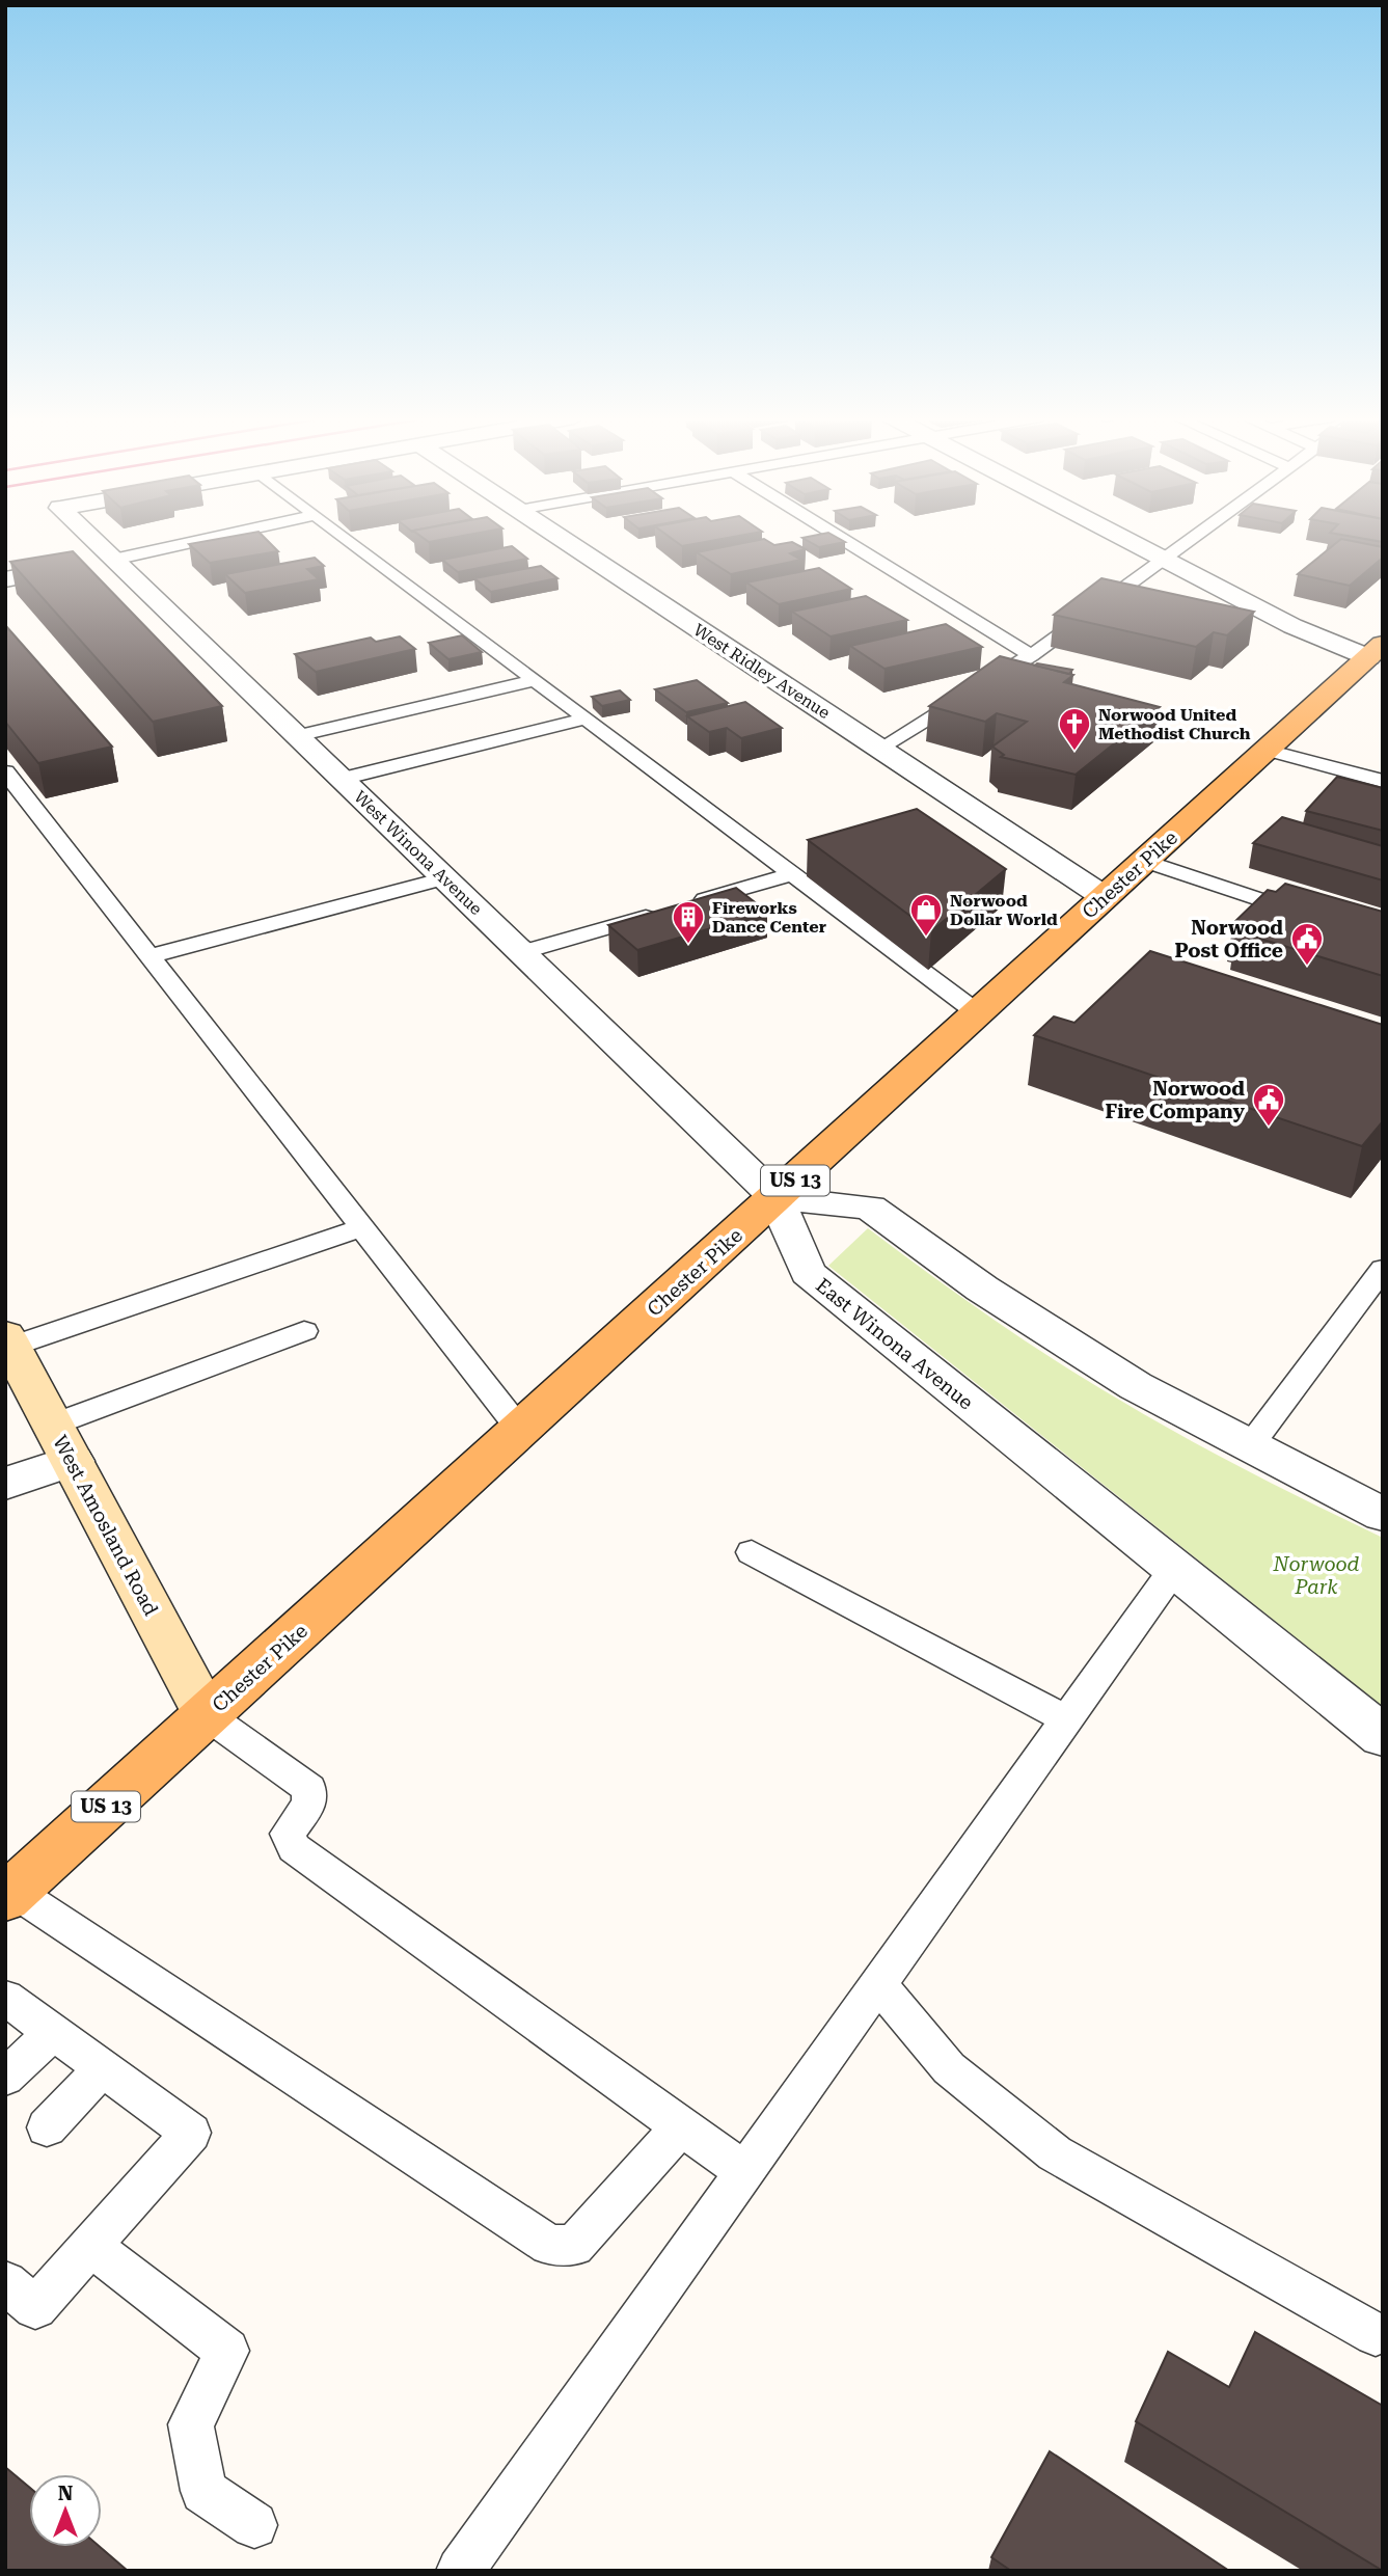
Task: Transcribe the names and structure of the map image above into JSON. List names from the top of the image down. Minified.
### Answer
{"streets":{"main road":["Chester Pike","US 13"],"street":["West Ridley Avenue","West Winona Avenue","East Winona Avenue","West Amosland Road"]},"crossings":[["West Ridley Avenue","Chester Pike"],["West Winona Avenue","Chester Pike"],["West Winona Avenue","East Winona Avenue"],["Chester Pike","East Winona Avenue"],["Chester Pike","West Amosland Road"]],"parks":["Norwood Park"],"places":{"church":["Norwood United Methodist Church"],"shop":["Norwood Dollar World"],"building":["Fireworks Dance Center"],"public building":["Norwood Post Office","Norwood Fire Company"]},"north":"top"}
